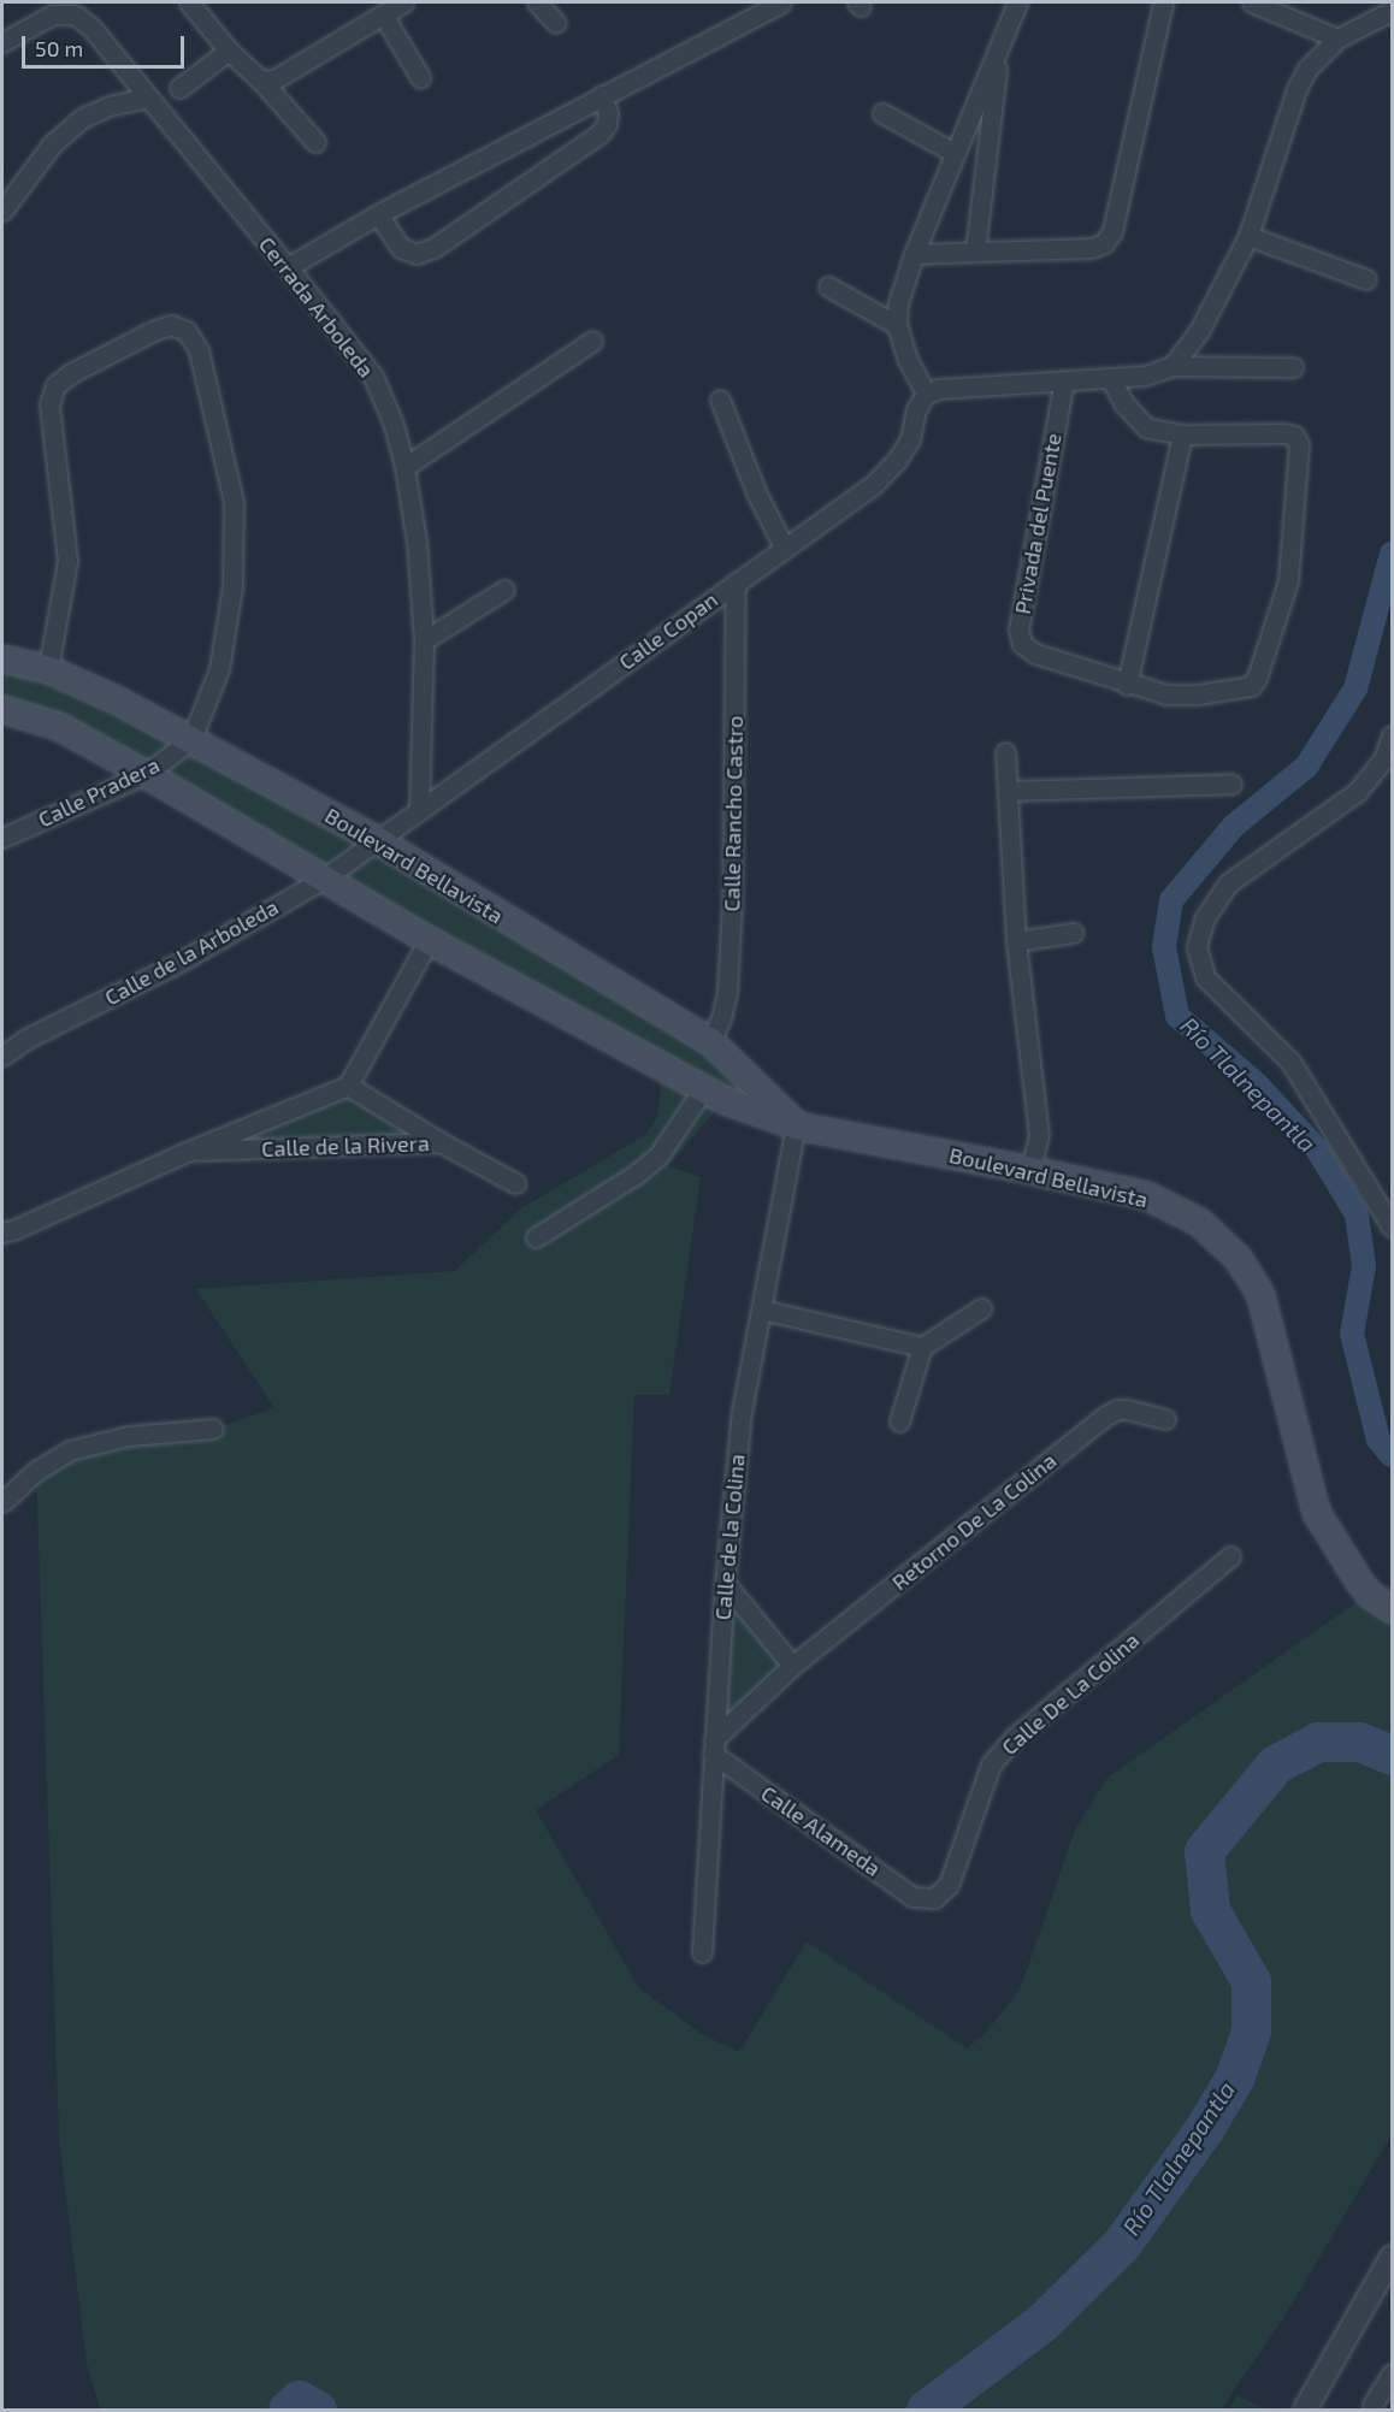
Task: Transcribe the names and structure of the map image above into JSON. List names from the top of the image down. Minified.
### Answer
{"streets":{"main road":["Boulevard Bellavista"],"street":["Cerrada Arboleda","Privada del Puente","Calle Copan","Calle Pradera","Calle Rancho Castro","Calle de la Arboleda","Calle de la Rivera","Retorno De La Colina","Calle de la Colina","Calle De La Colina","Calle Alameda"]},"crossings":[["Cerrada Arboleda","Calle Copan"],["Calle Copan","Calle Rancho Castro"],["Calle Copan","Boulevard Bellavista"],["Calle Copan","Calle de la Arboleda"],["Calle Pradera","Boulevard Bellavista"],["Calle Rancho Castro","Boulevard Bellavista"],["Boulevard Bellavista","Calle de la Arboleda"],["Boulevard Bellavista","Calle de la Colina"],["Retorno De La Colina","Calle de la Colina"],["Retorno De La Colina","Calle Alameda"],["Calle de la Colina","Calle Alameda"],["Calle De La Colina","Calle Alameda"]],"water":["Río Tlalnepantla"],"scale_bar":"50 m"}
